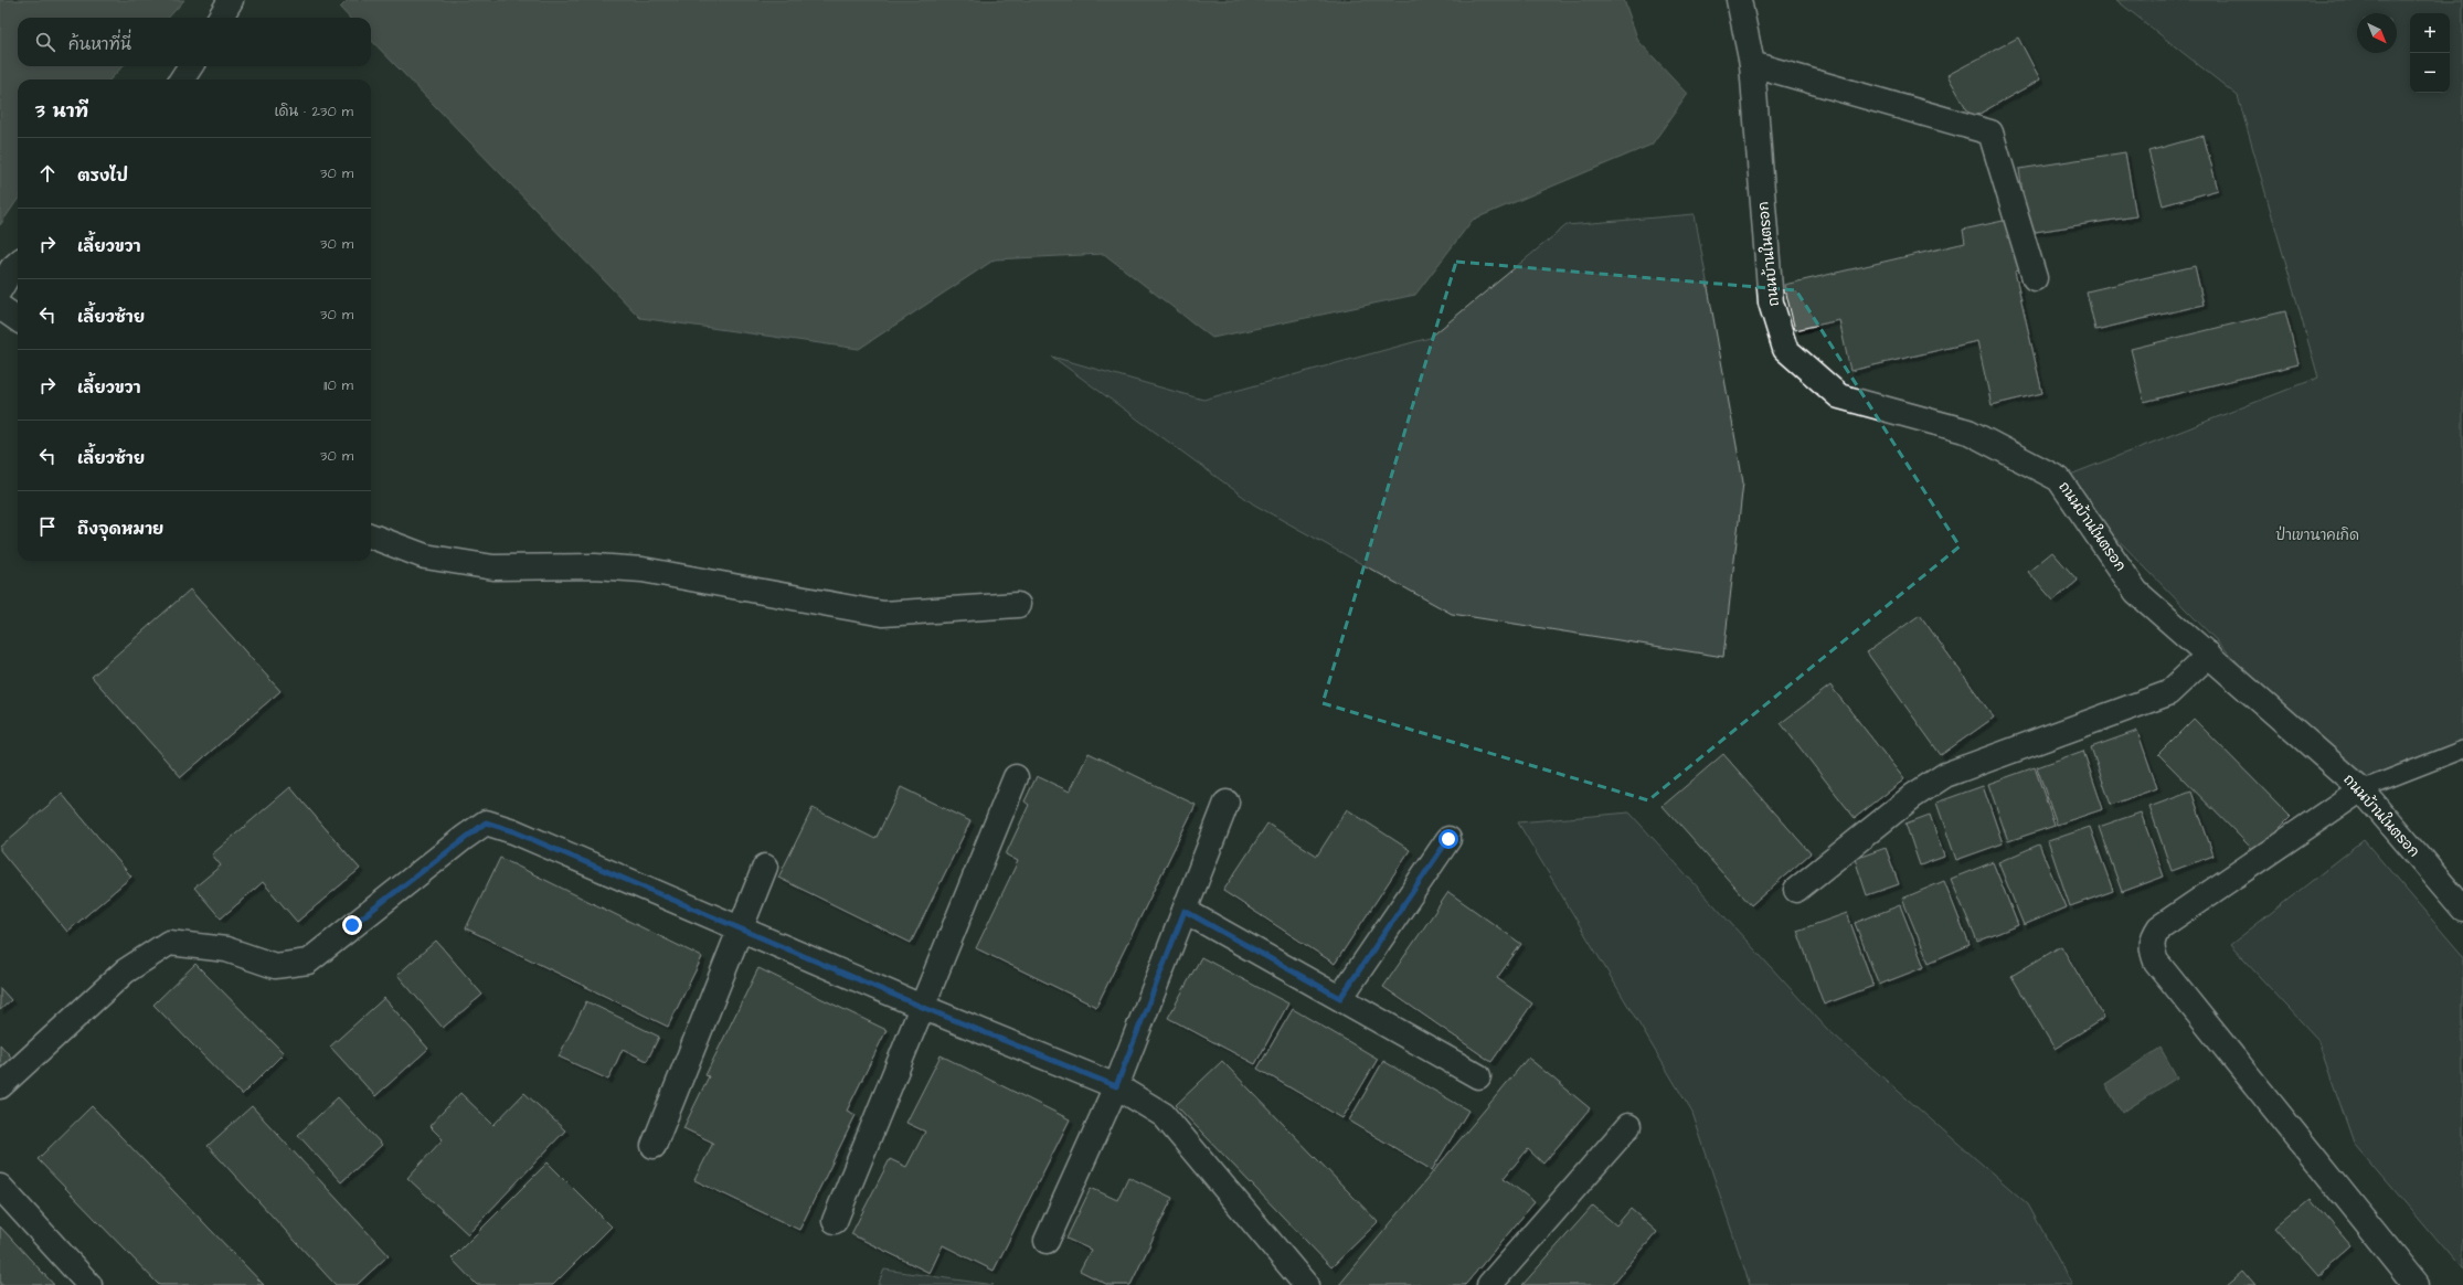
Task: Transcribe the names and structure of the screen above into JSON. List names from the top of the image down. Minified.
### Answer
{"streets":{"street":["ถนนบ้านในตรอก"]},"parks":["ป่าเขานาคเกิด"],"north":"bottom right","page":{"map_buttons":["+","−"],"search":"ค้นหาที่นี่","heading":["3 นาที","เดิน · 230 m"],"list":[["ตรงไป","30 m"],["เลี้ยวขวา","30 m"],["เลี้ยวซ้าย","30 m"],["เลี้ยวขวา","110 m"],["เลี้ยวซ้าย","30 m"],"ถึงจุดหมาย"]}}
